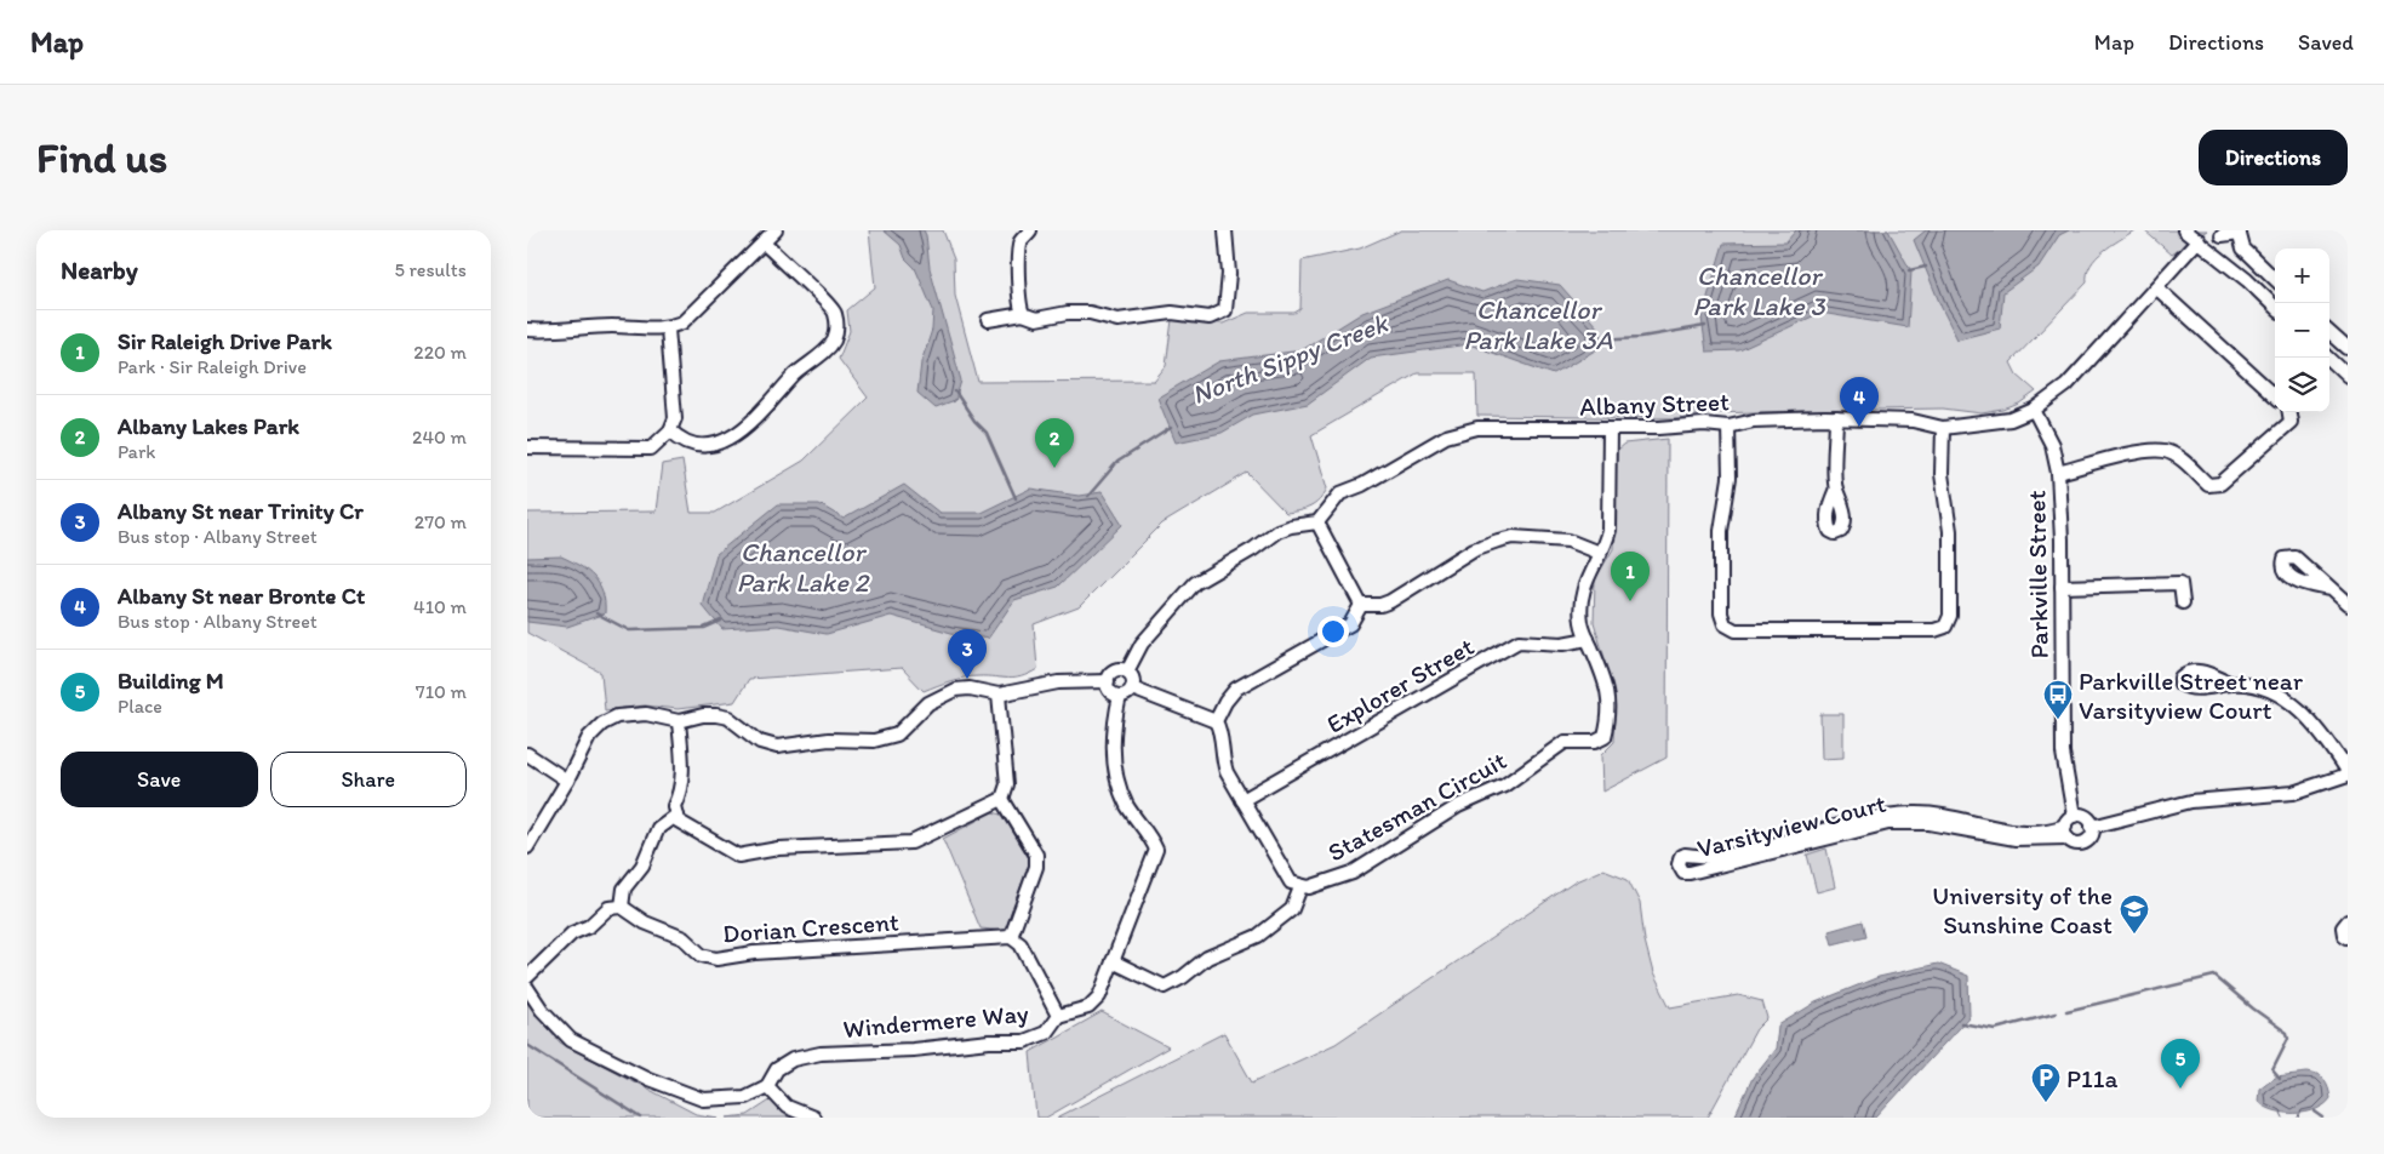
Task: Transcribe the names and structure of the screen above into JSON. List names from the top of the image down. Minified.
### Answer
{"streets":{"street":["Albany Street","Parkville Street","Explorer Street","Statesman Circuit","Varsityview Court","Dorian Crescent","Windermere Way"]},"crossings":[["Albany Street","Parkville Street"],["Parkville Street","Varsityview Court"],["Explorer Street","Statesman Circuit"]],"water":["Chancellor Park Lake 3","Chancellor Park Lake 3A","North Sippy Creek","Chancellor Park Lake 2"],"places":{"bus stop":["Parkville Street near Varsityview Court"],"school or university":["University of the Sunshine Coast"],"parking":["P11a"]},"page":{"header":"Map","nav":["Map","Directions","Saved"],"buttons":["Directions",["Save","Share"]],"title":"Find us","heading":["Nearby","5 results"],"map_buttons":["+","−"],"list":[{"mark":"1","name":"Sir Raleigh Drive Park","note":"Park · Sir Raleigh Drive","value":"220 m"},{"mark":"2","name":"Albany Lakes Park","note":"Park","value":"240 m"},{"mark":"3","name":"Albany St near Trinity Cr","note":"Bus stop · Albany Street","value":"270 m"},{"mark":"4","name":"Albany St near Bronte Ct","note":"Bus stop · Albany Street","value":"410 m"},{"mark":"5","name":"Building M","note":"Place","value":"710 m"}],"pins":["4","2","1","3","5"]}}
